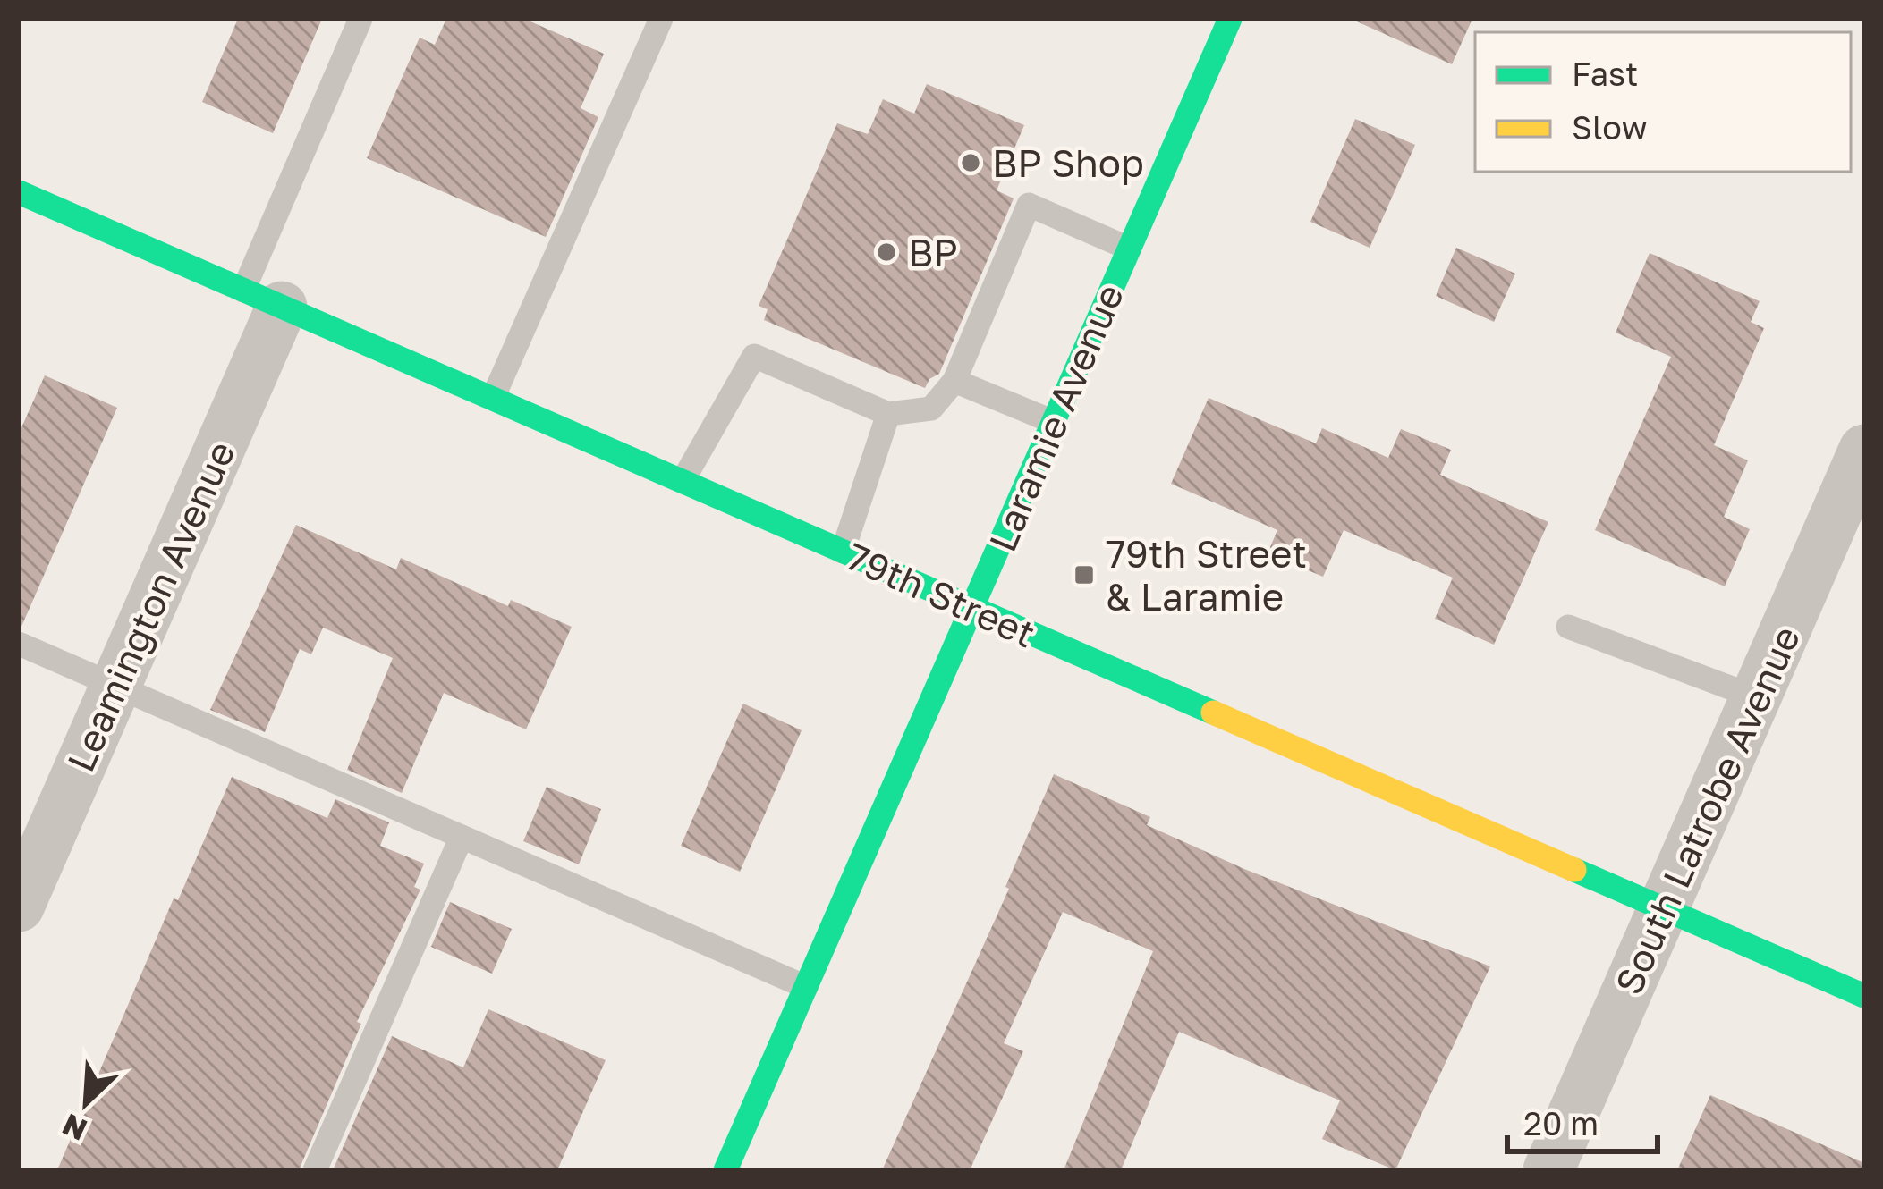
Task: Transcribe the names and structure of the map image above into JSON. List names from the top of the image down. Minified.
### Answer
{"streets":{"main road":["Laramie Avenue","79th Street"],"street":["Leamington Avenue","South Latrobe Avenue"]},"crossings":[["Laramie Avenue","79th Street"],["79th Street","Leamington Avenue"],["79th Street","South Latrobe Avenue"]],"places":{"other":["BP Shop","BP"],"transit":["79th Street & Laramie"]},"legend":["Fast","Slow"],"scale_bar":"20 m","north":"bottom left"}
